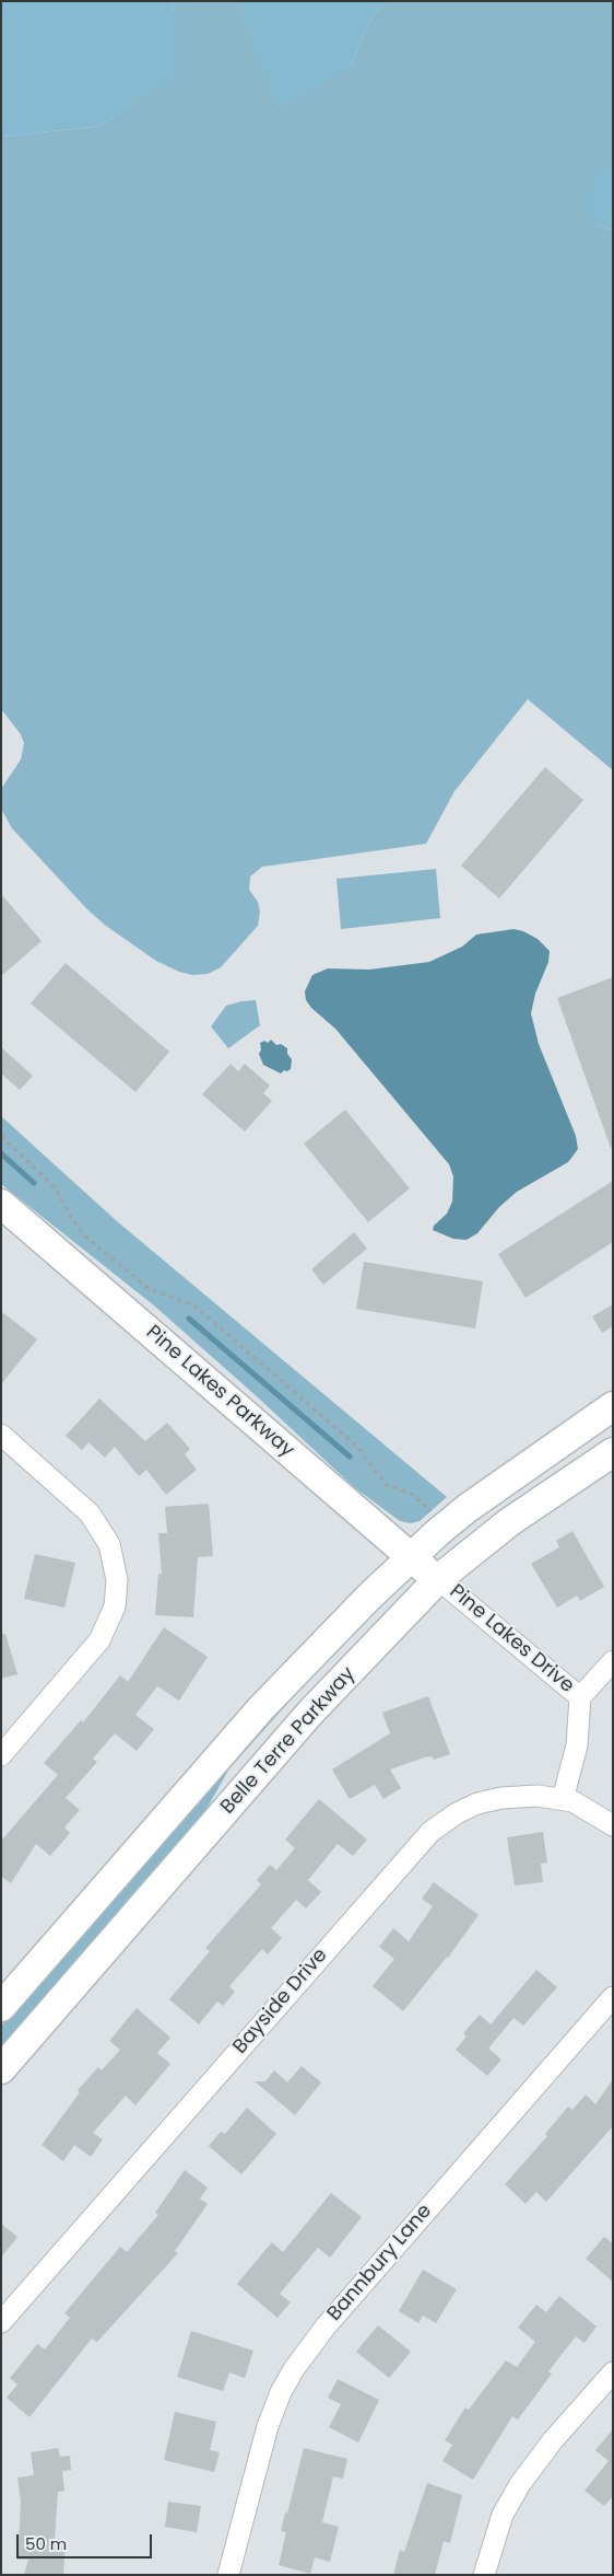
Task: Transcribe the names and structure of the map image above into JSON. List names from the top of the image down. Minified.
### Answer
{"streets":{"main road":["Pine Lakes Parkway","Belle Terre Parkway"],"street":["Pine Lakes Drive","Bayside Drive","Bannbury Lane"]},"crossings":[["Pine Lakes Parkway","Pine Lakes Drive"],["Pine Lakes Parkway","Belle Terre Parkway"],["Pine Lakes Drive","Belle Terre Parkway"],["Pine Lakes Drive","Bayside Drive"]],"scale_bar":"50 m"}
